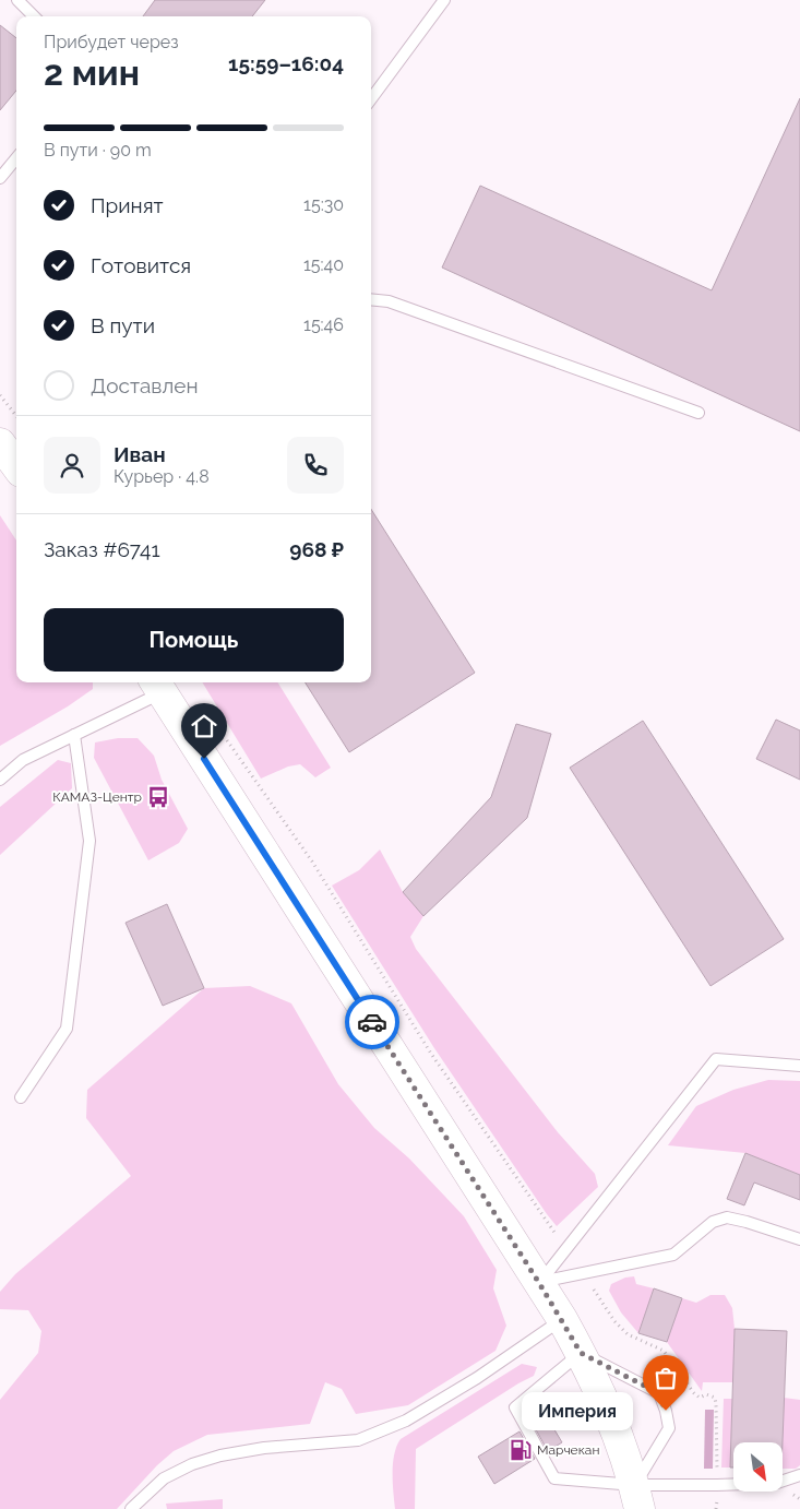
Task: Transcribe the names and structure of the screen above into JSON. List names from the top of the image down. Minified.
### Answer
{"places":{"bus stop":["КАМАЗ-Центр"],"other":["Империя"],"fuel station":["Марчекан"]},"north":"bottom right","page":{"heading":["2 мин","Прибудет через","15:59–16:04"],"panel":["Иван","Курьер · 4.8","Заказ #6741","968 ₽"],"bar":"В пути · 90 m","list":[["Принят","15:30"],["Готовится","15:40"],["В пути","15:46"],"Доставлен"],"buttons":"Помощь","bubble":"Империя"}}
